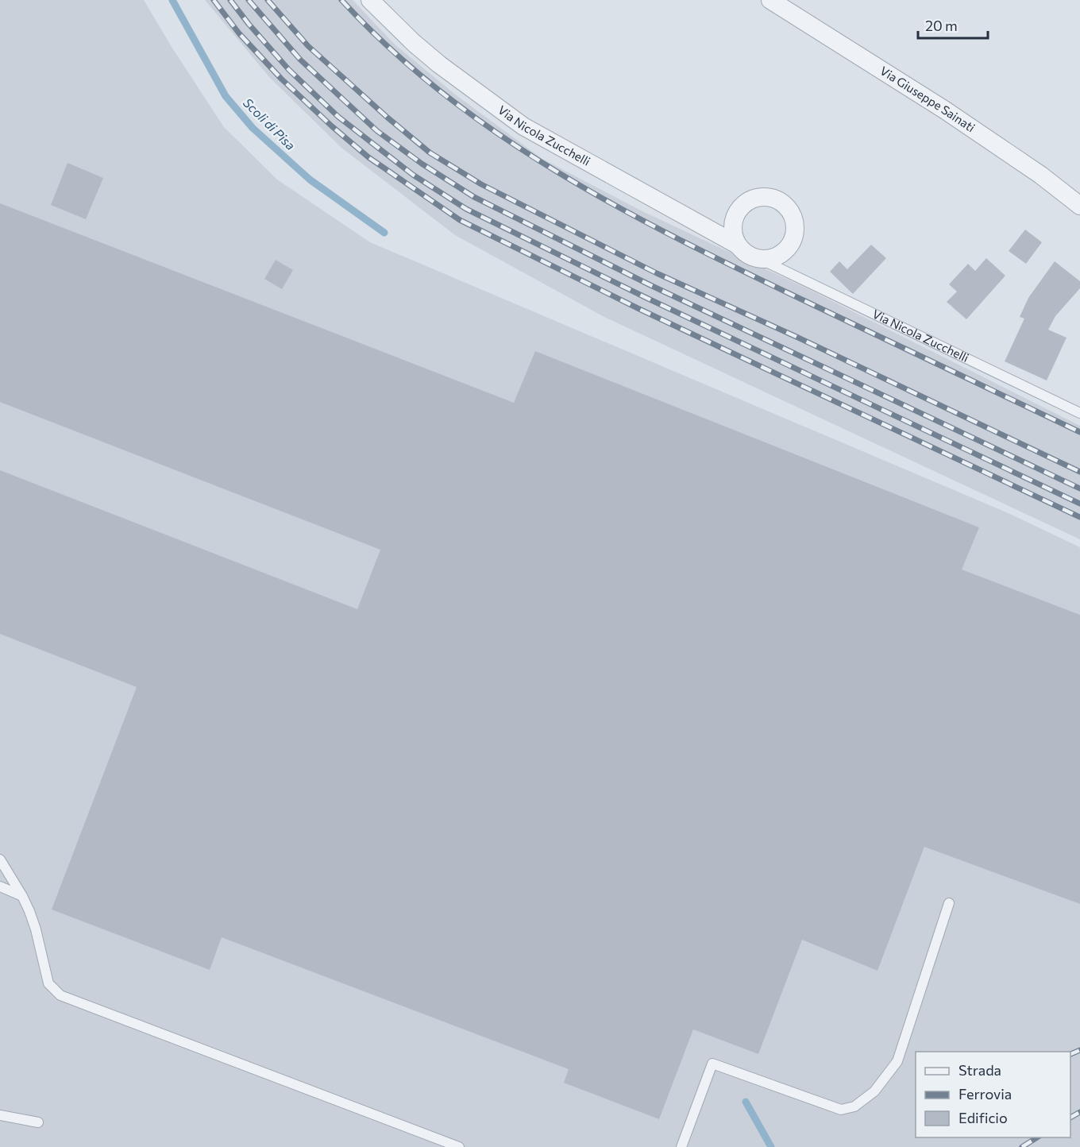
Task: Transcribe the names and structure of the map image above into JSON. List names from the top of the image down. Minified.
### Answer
{"streets":{"street":["Via Giuseppe Sainati","Via Nicola Zucchelli"]},"water":["Scoli di Pisa"],"legend":["Strada","Ferrovia","Edificio"],"scale_bar":"20 m"}
